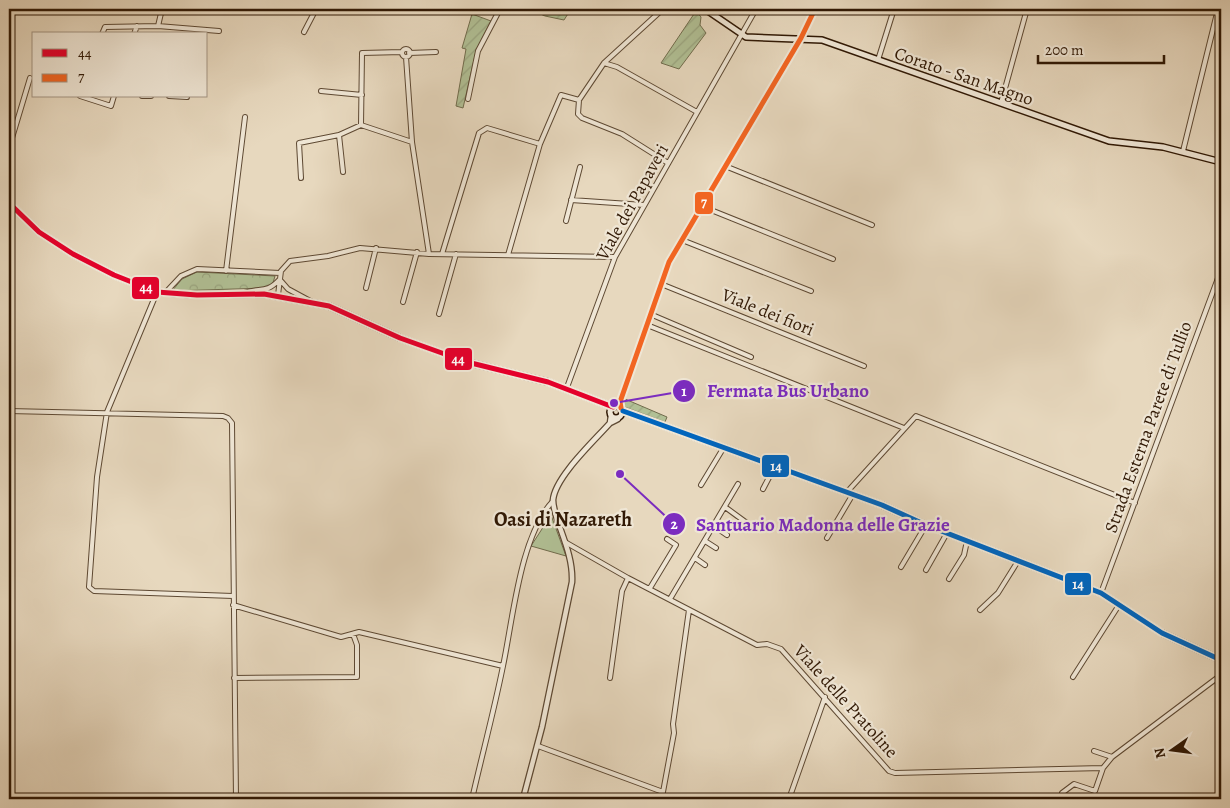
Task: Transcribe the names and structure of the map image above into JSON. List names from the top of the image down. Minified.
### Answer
{"streets":{"main road":["Corato - San Magno"],"street":["Viale dei Papaveri","Viale dei fiori","Strada Esterna Parete di Tullio","Viale delle Pratoline"]},"crossings":[["Corato - San Magno","Viale dei Papaveri"]],"districts":["Oasi di Nazareth"],"places":["Fermata Bus Urbano","Santuario Madonna delle Grazie"],"lines":["transit line 7","transit line 44","transit line 14"],"legend":["44","7"],"scale_bar":"200 m","north":"left"}
